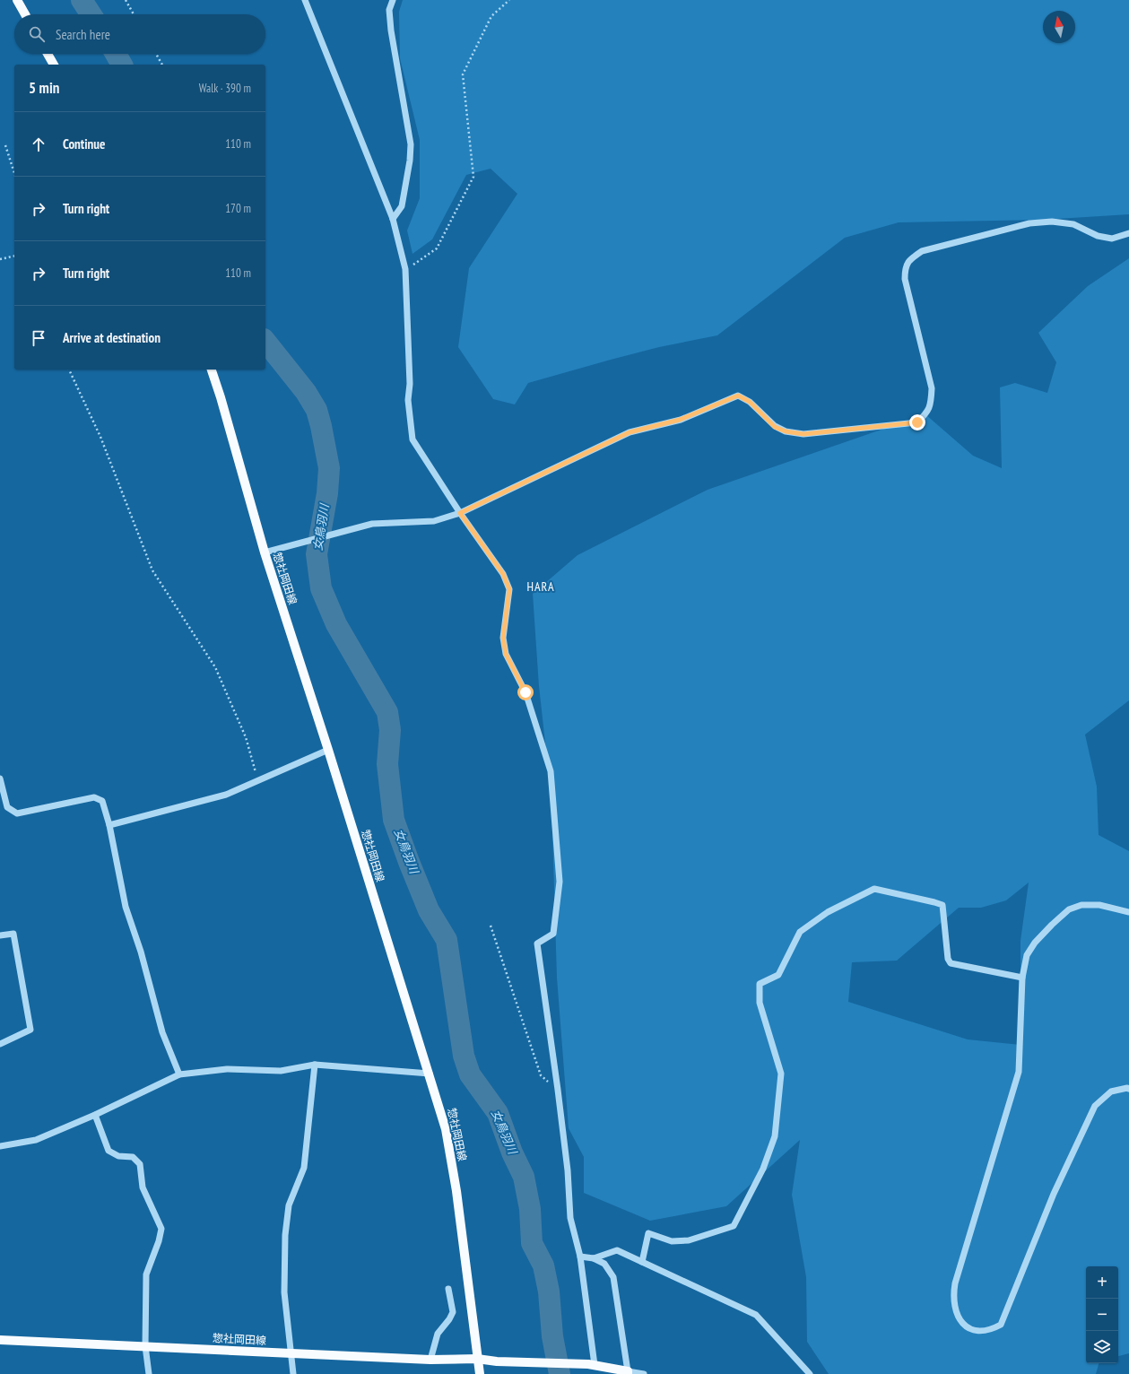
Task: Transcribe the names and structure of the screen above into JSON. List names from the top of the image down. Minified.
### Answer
{"streets":{"main road":["惣社岡田線"]},"districts":["HARA"],"water":["女鳥羽川"],"north":"top","page":{"search":"Search here","heading":["5 min","Walk · 390 m"],"list":[["Continue","110 m"],["Turn right","170 m"],["Turn right","110 m"],"Arrive at destination"],"map_buttons":["+","−"]}}
